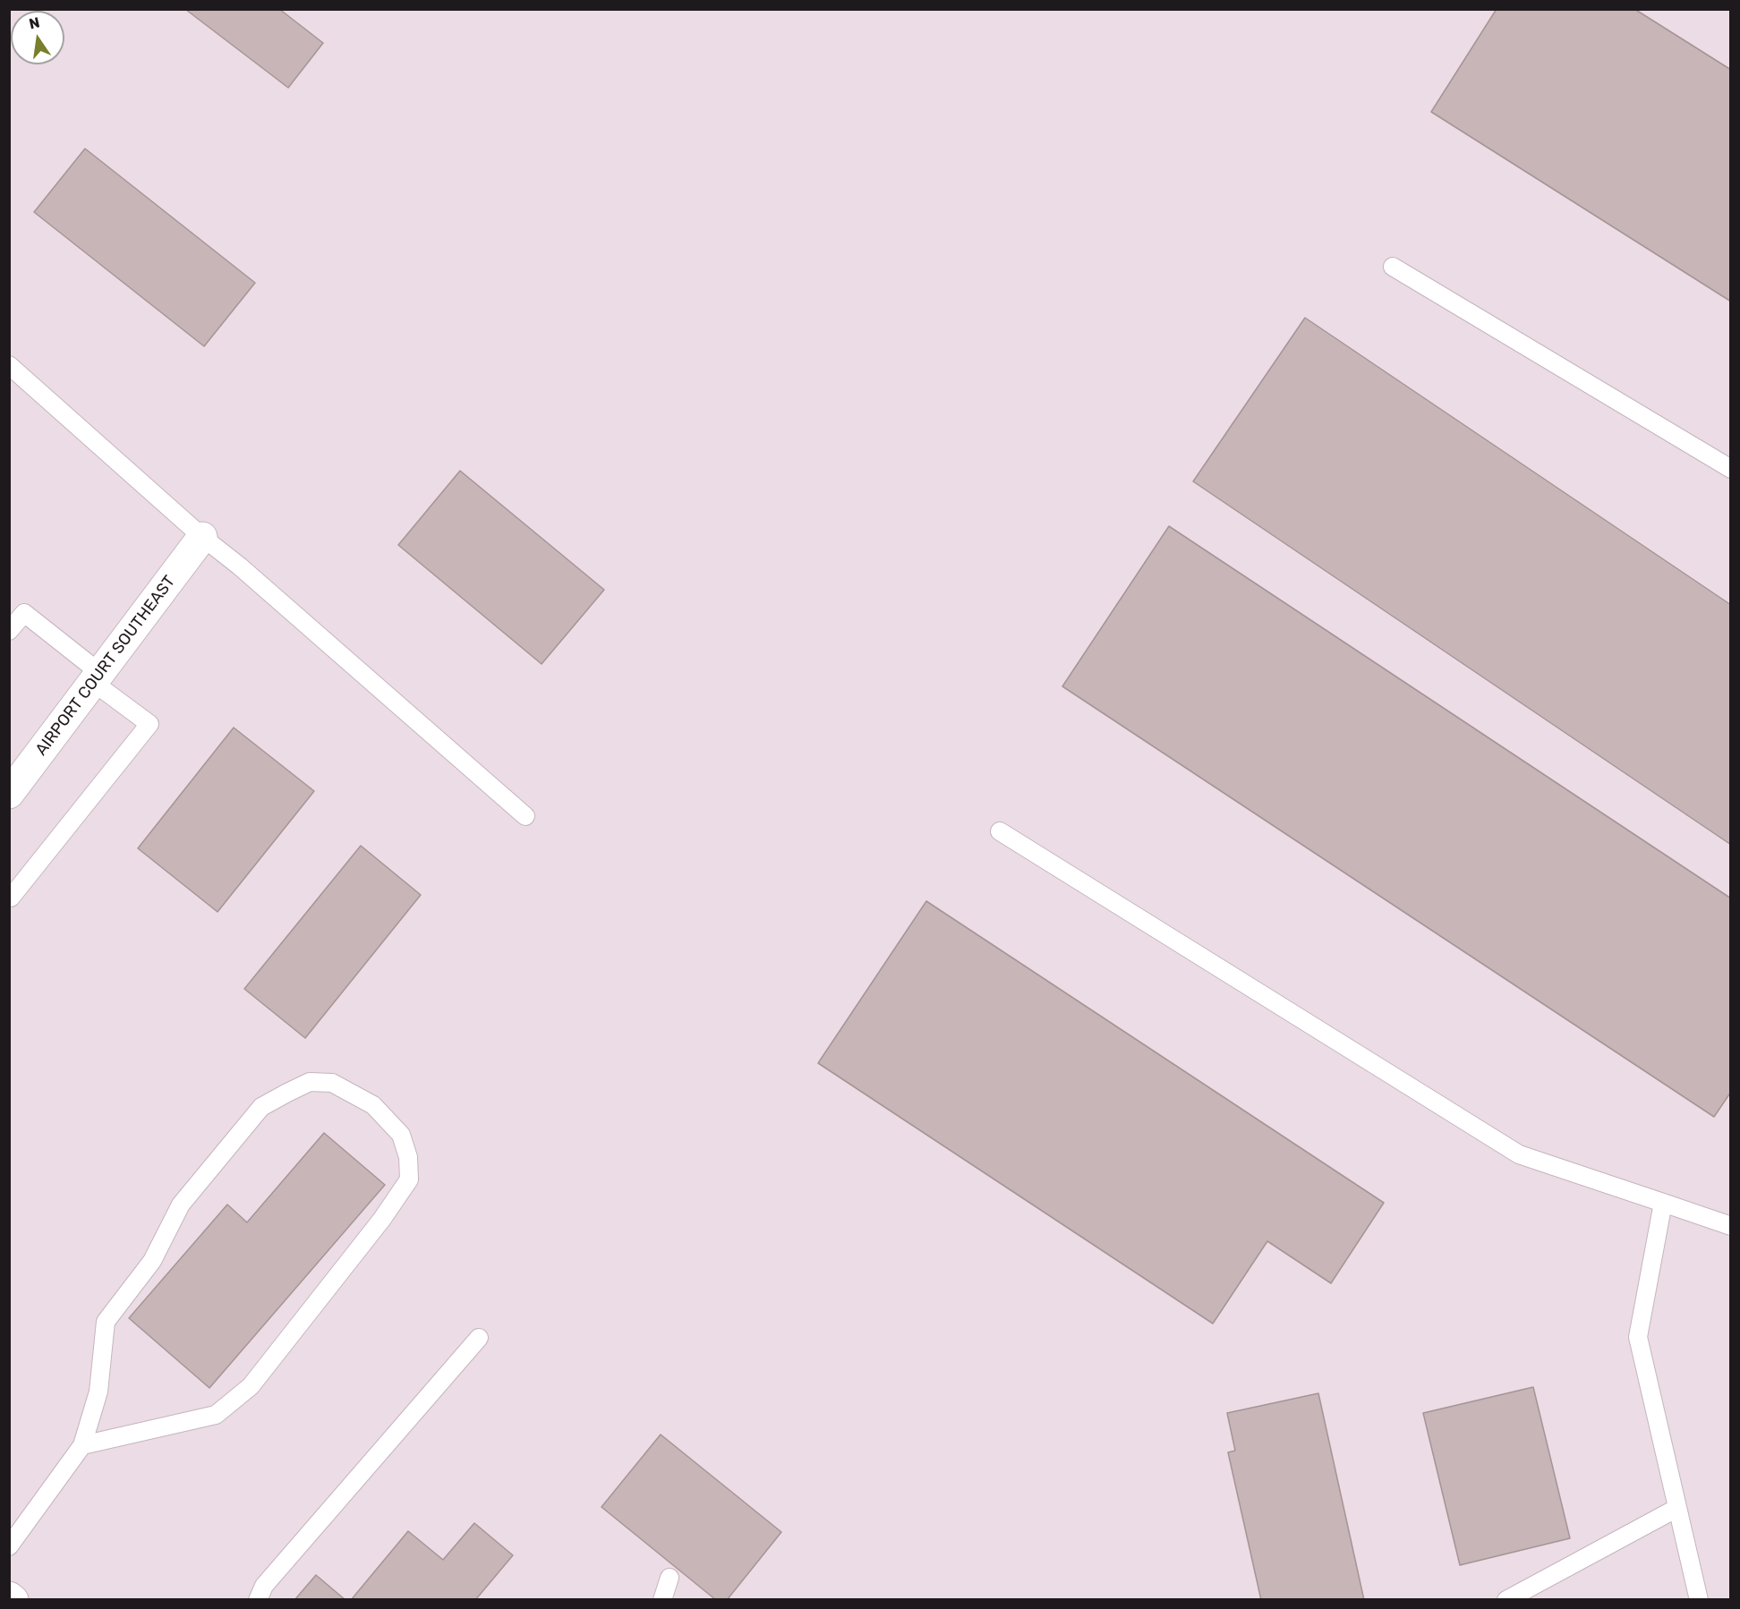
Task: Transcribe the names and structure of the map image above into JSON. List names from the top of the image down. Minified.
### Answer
{"streets":{"street":["AIRPORT COURT SOUTHEAST"]},"north":"top"}
